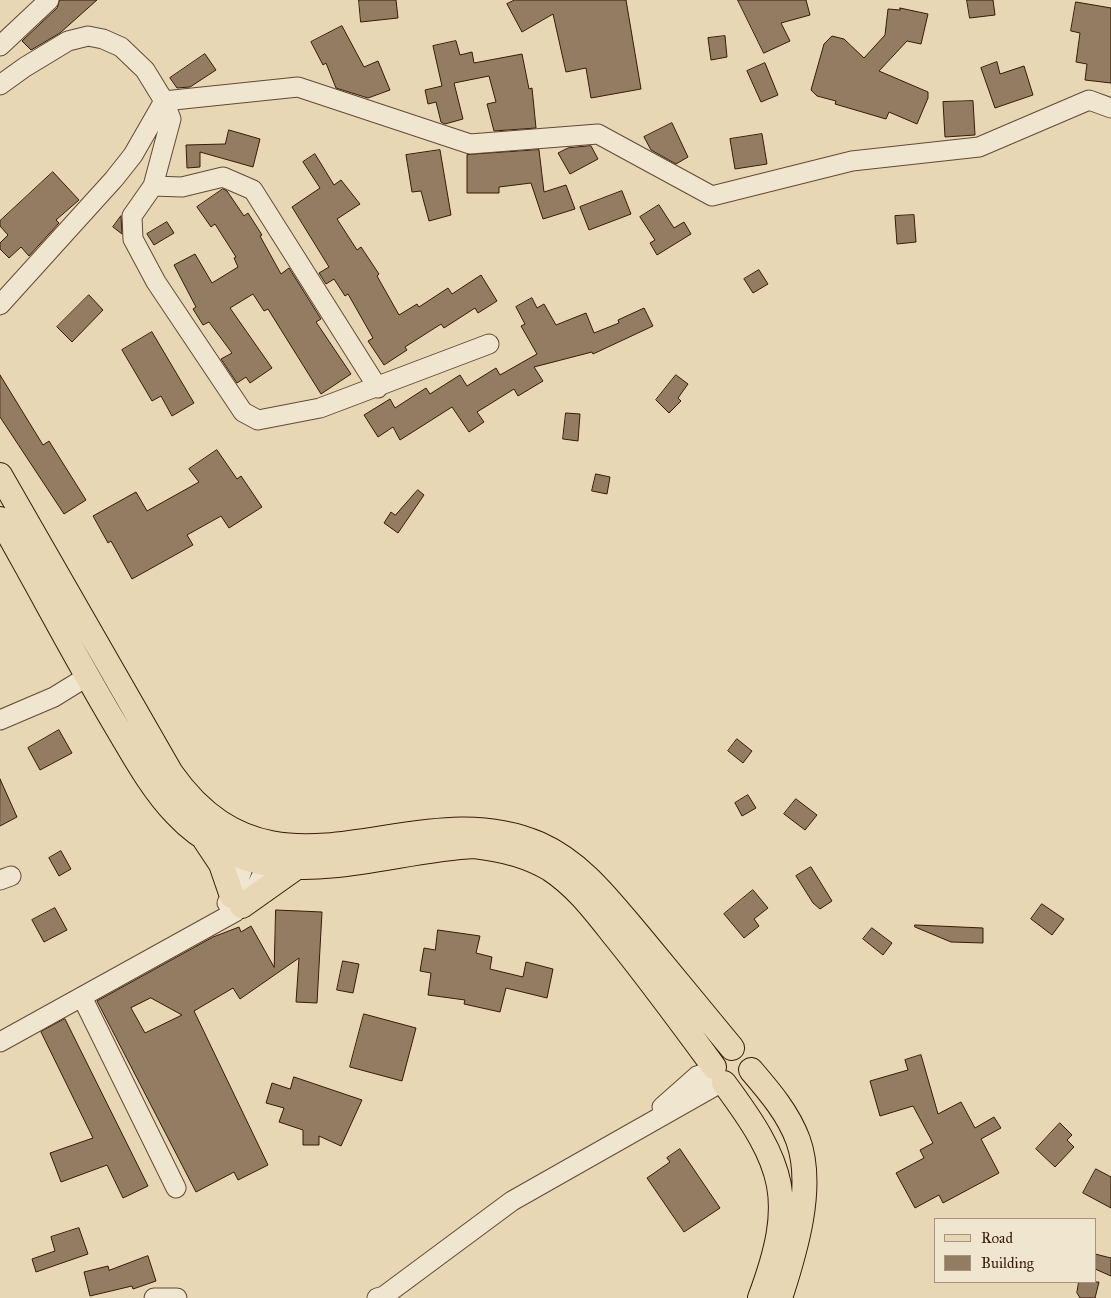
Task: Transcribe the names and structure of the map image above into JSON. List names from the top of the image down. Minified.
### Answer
{"legend":["Road","Building"]}
